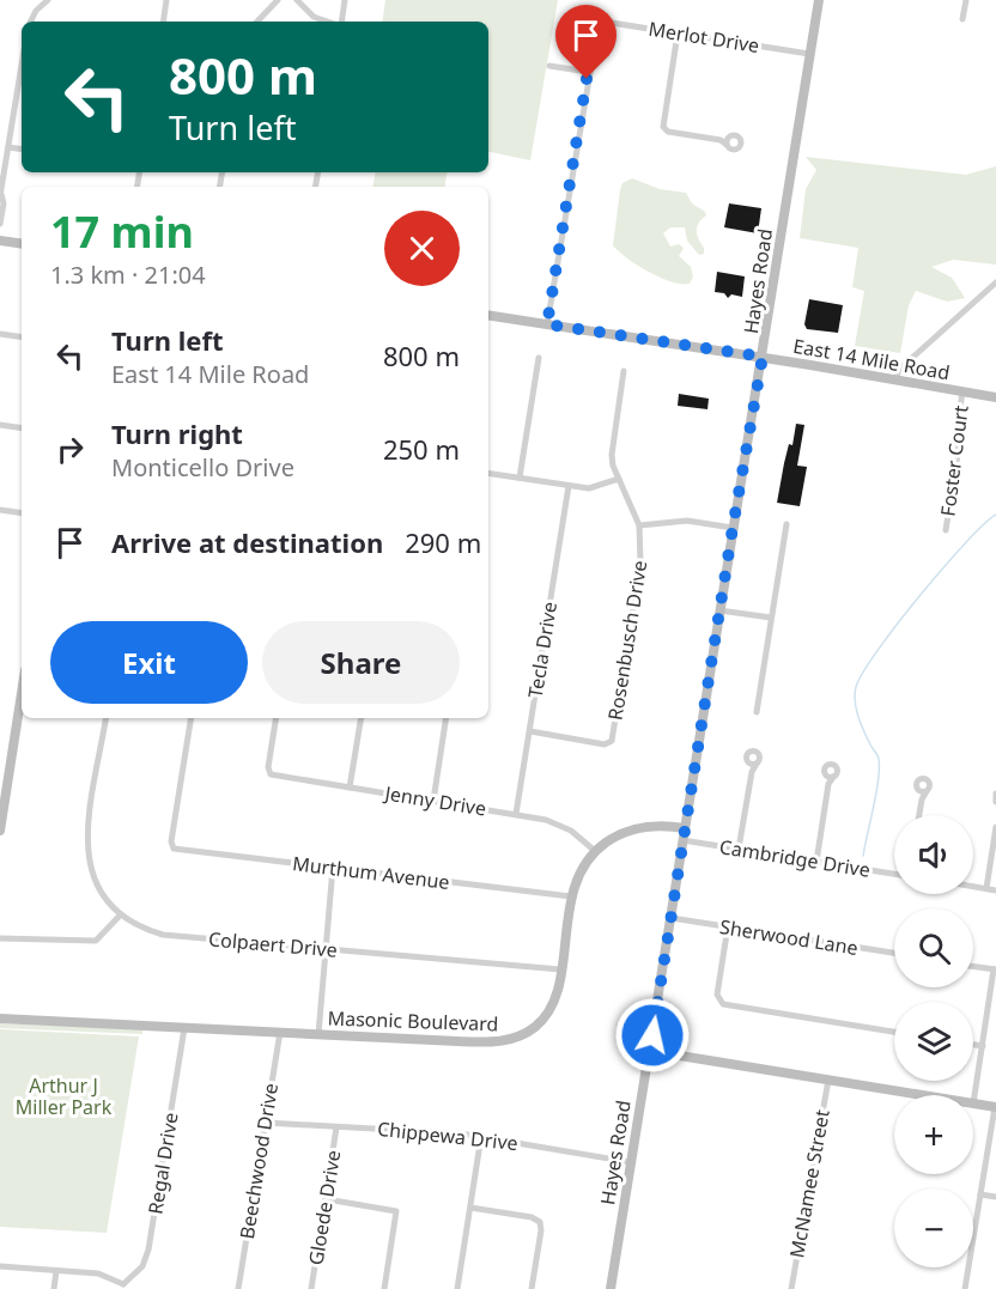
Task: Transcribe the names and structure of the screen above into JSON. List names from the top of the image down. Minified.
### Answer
{"streets":{"street":["Merlot Drive","Hayes Road","East 14 Mile Road","Foster Court","Rosenbusch Drive","Tecla Drive","Jenny Drive","Cambridge Drive","Murthum Avenue","Sherwood Lane","Colpaert Drive","Masonic Boulevard","Chippewa Drive","Beechwood Drive","Regal Drive","McNamee Street","Gloede Drive"]},"crossings":[["Merlot Drive","Hayes Road"],["Hayes Road","East 14 Mile Road"],["Hayes Road","Cambridge Drive"],["Hayes Road","Sherwood Lane"],["Hayes Road","Masonic Boulevard"],["Hayes Road","Chippewa Drive"],["East 14 Mile Road","Foster Court"],["Rosenbusch Drive","Tecla Drive"],["Tecla Drive","Jenny Drive"],["Jenny Drive","Masonic Boulevard"],["Murthum Avenue","Masonic Boulevard"],["Colpaert Drive","Masonic Boulevard"],["Masonic Boulevard","Beechwood Drive"],["Masonic Boulevard","Regal Drive"],["Chippewa Drive","Beechwood Drive"],["Chippewa Drive","Gloede Drive"]],"parks":["Arthur J Miller Park"],"page":{"turn":["800 m","Turn left"],"heading":["17 min","1.3 km · 21:04"],"list":[{"name":"Turn left","note":"East 14 Mile Road","value":"800 m"},{"name":"Turn right","note":"Monticello Drive","value":"250 m"},{"name":"Arrive at destination","value":"290 m"}],"buttons":["Exit","Share"],"map_buttons":["+","−"]}}
